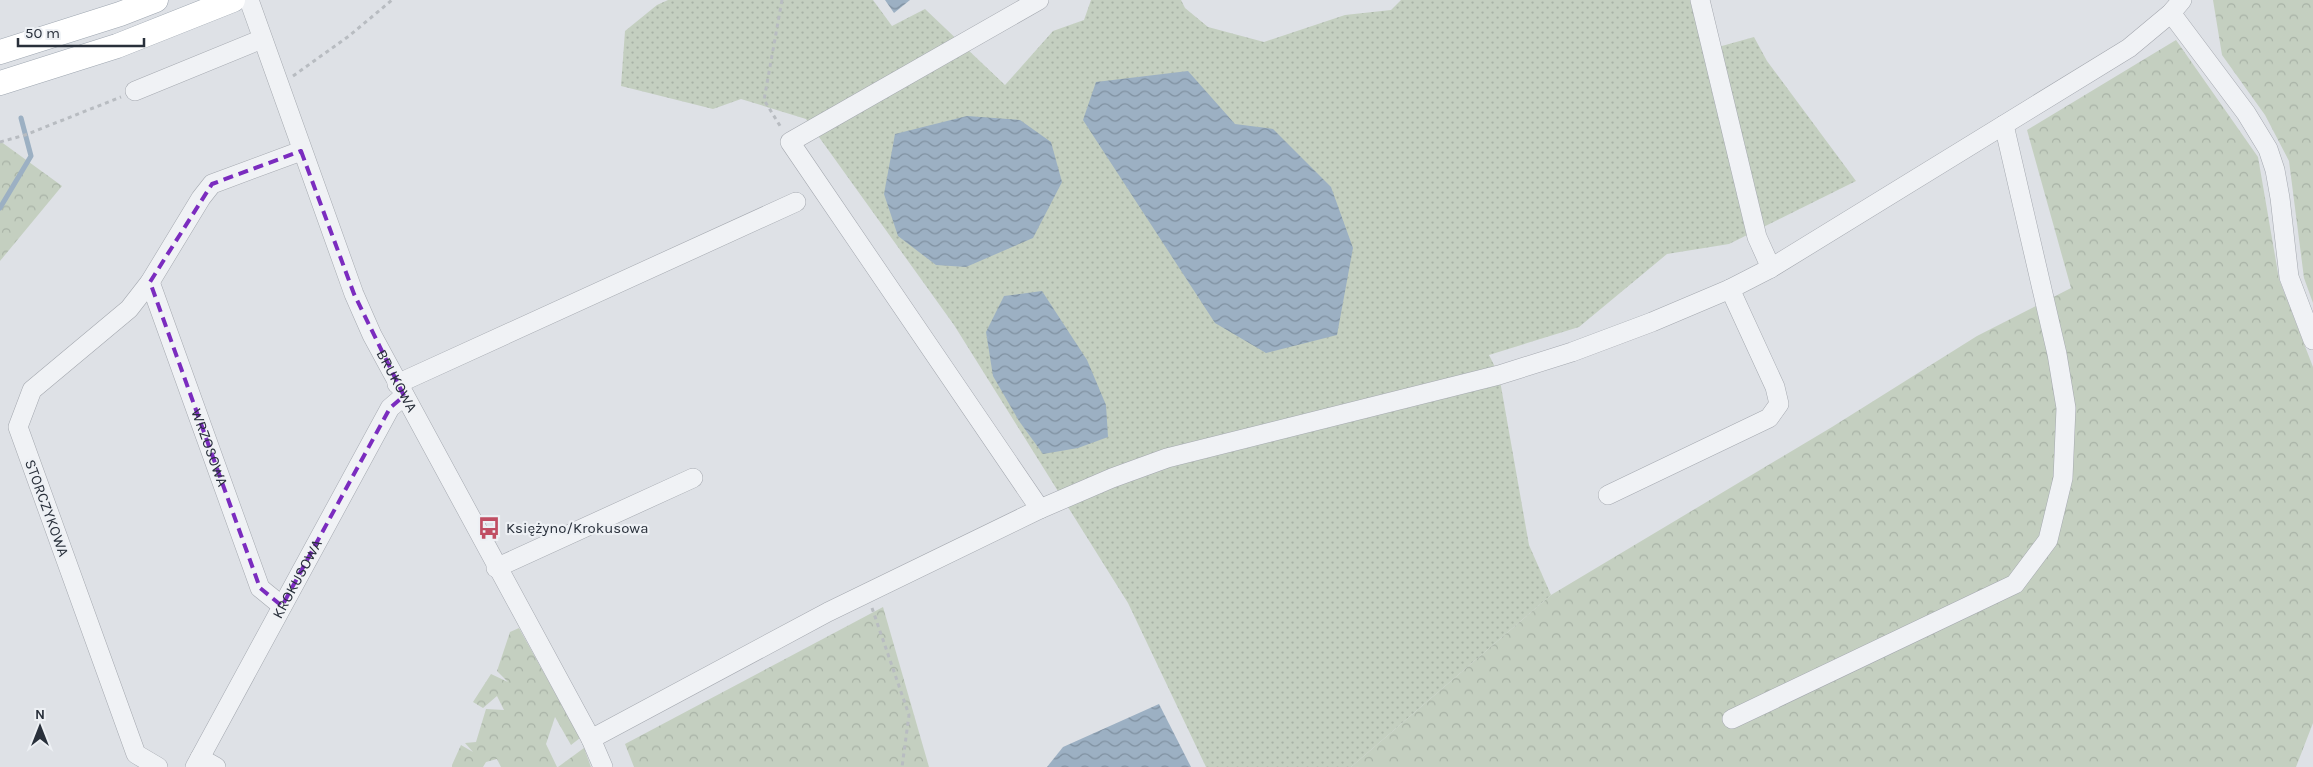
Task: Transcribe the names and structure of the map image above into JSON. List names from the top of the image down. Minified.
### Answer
{"streets":{"street":["BRUKOWA","WRZOSOWA","STORCZYKOWA","KROKUSOWA"]},"crossings":[["BRUKOWA","STORCZYKOWA"],["BRUKOWA","KROKUSOWA"],["WRZOSOWA","STORCZYKOWA"],["WRZOSOWA","KROKUSOWA"]],"places":{"bus stop":["Księżyno/Krokusowa"]},"scale_bar":"50 m","north":"top"}
